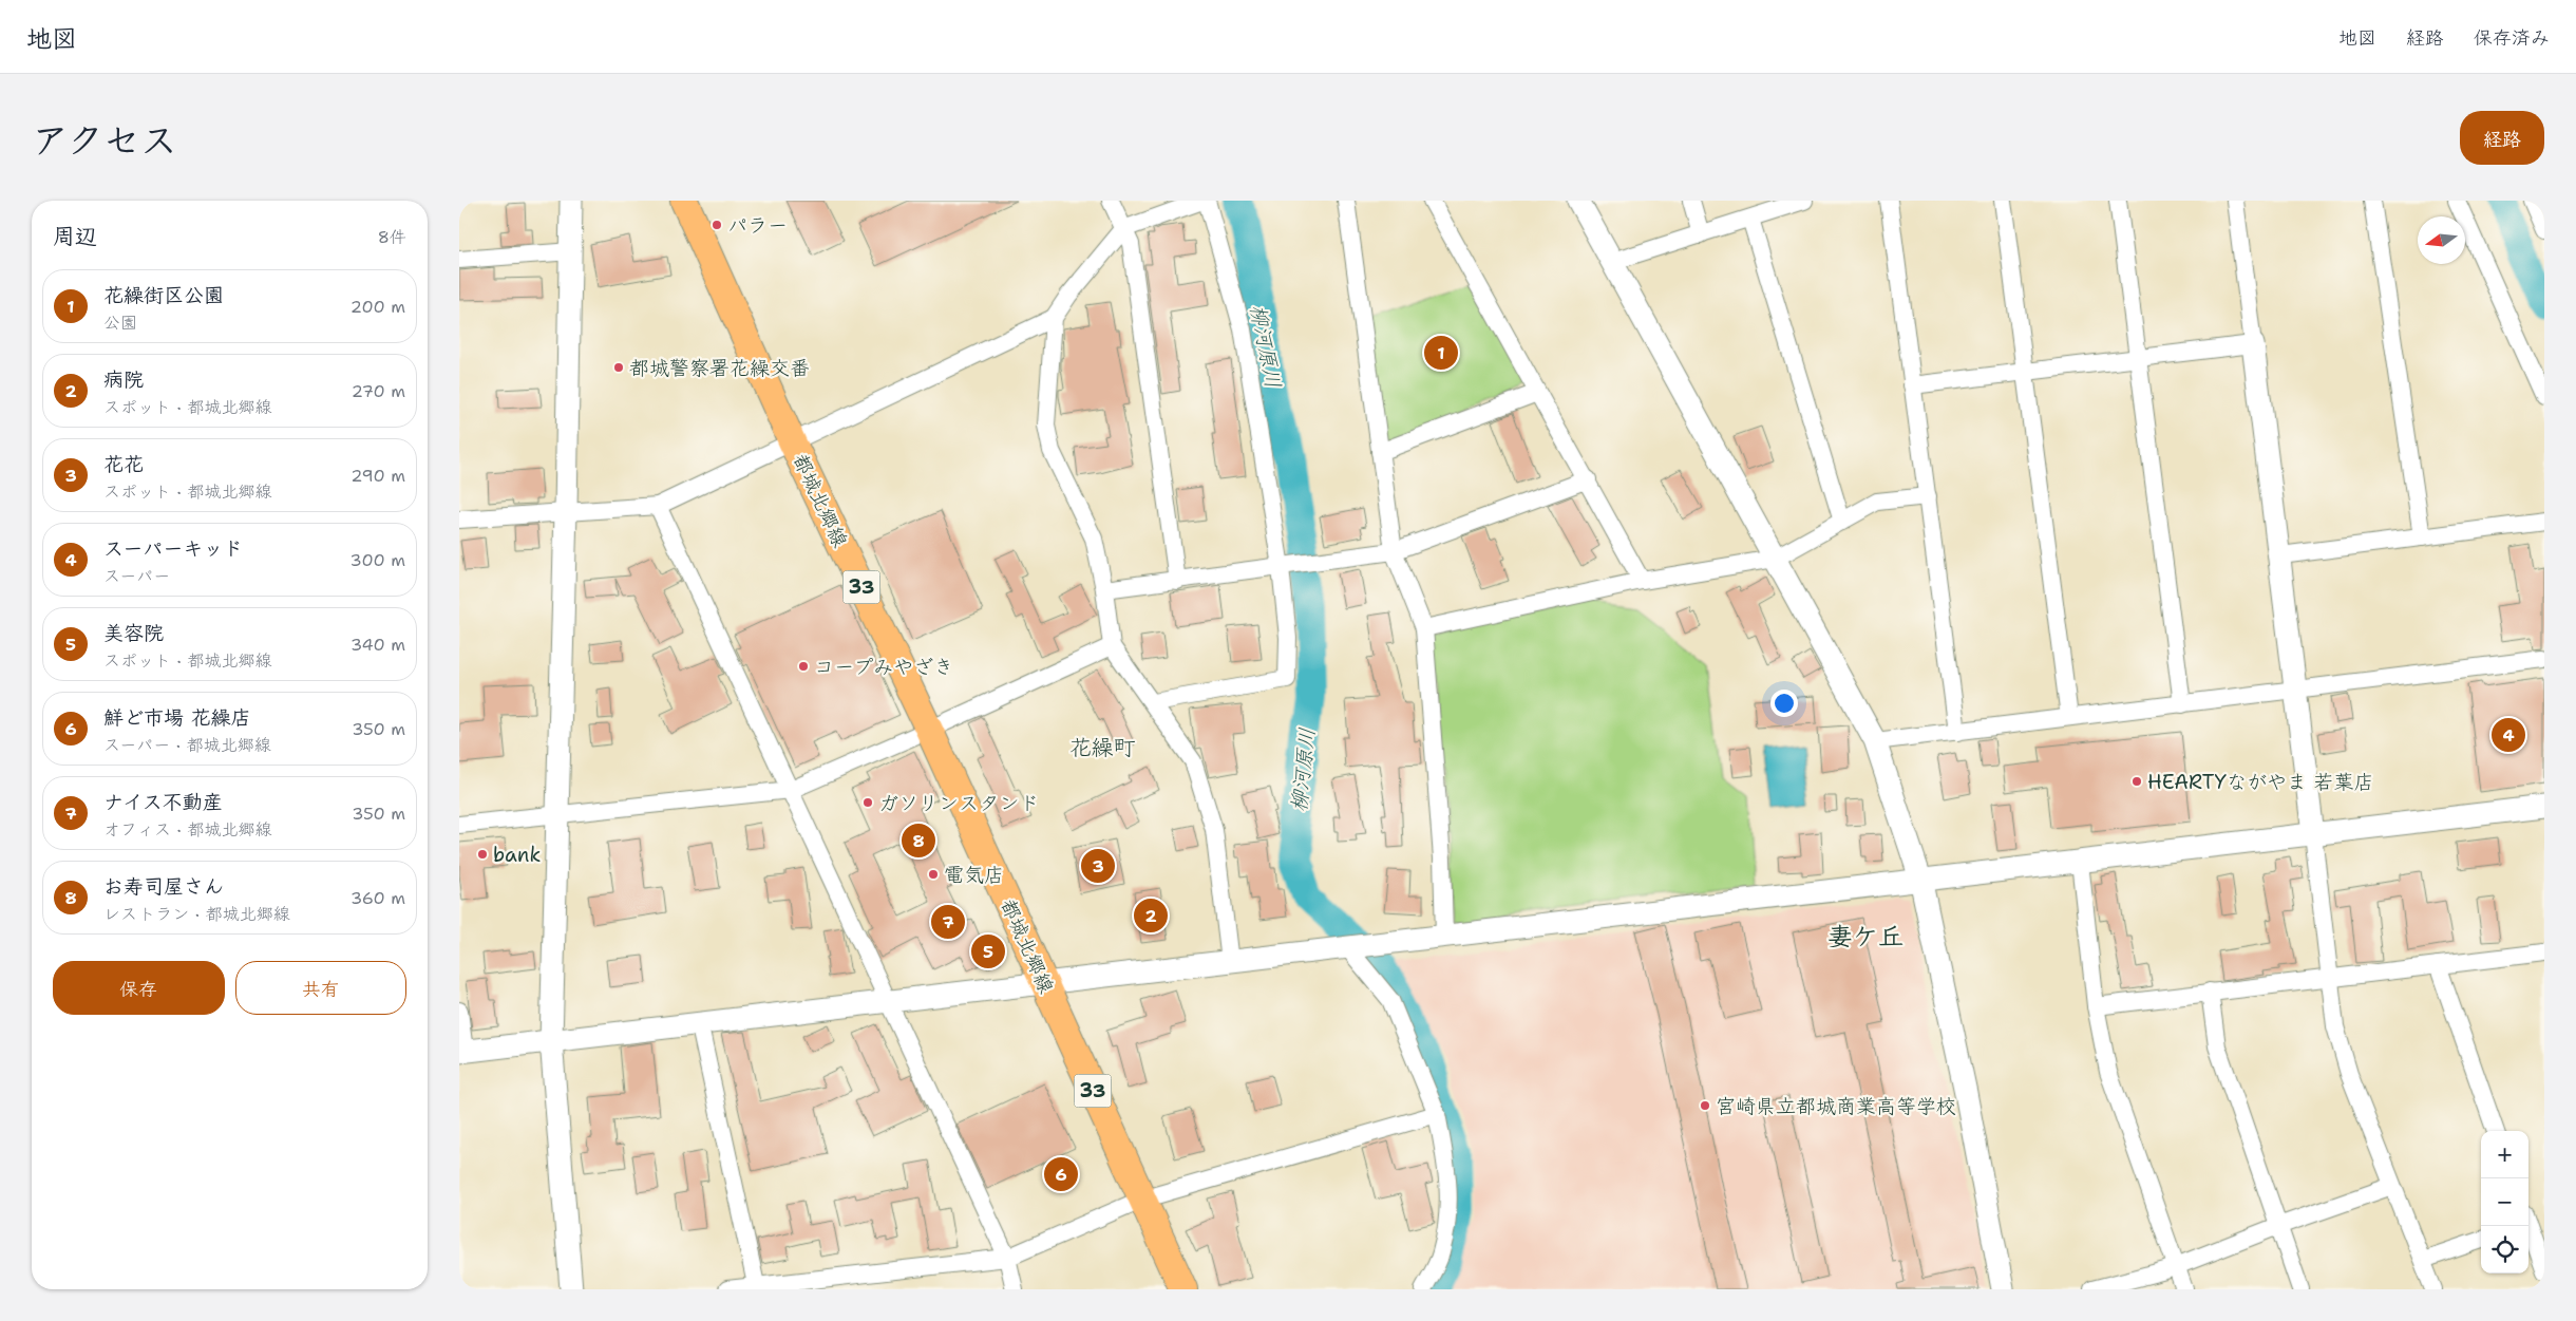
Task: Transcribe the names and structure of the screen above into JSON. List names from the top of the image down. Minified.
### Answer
{"streets":{"main road":["都城北郷線","33"]},"districts":["花繰町","妻ケ丘"],"water":["柳河原川"],"places":["パラー","都城警察署花繰交番","コープみやざき","HEARTYながやま 若葉店","ガソリンスタンド","bank","電気店","宮崎県立都城商業高等学校"],"north":"left","page":{"header":"地図","nav":["地図","経路","保存済み"],"title":"アクセス","buttons":["経路",["保存","共有"]],"heading":["周辺","8件"],"list":[{"mark":"1","name":"花繰街区公園","note":"公園","value":"200 m"},{"mark":"2","name":"病院","note":"スポット · 都城北郷線","value":"270 m"},{"mark":"3","name":"花花","note":"スポット · 都城北郷線","value":"290 m"},{"mark":"4","name":"スーパーキッド","note":"スーパー","value":"300 m"},{"mark":"5","name":"美容院","note":"スポット · 都城北郷線","value":"340 m"},{"mark":"6","name":"鮮ど市場 花繰店","note":"スーパー · 都城北郷線","value":"350 m"},{"mark":"7","name":"ナイス不動産","note":"オフィス · 都城北郷線","value":"350 m"},{"mark":"8","name":"お寿司屋さん","note":"レストラン · 都城北郷線","value":"360 m"}],"pins":["1","4","8","3","2","7","5","6"],"map_buttons":["+","−"]}}
